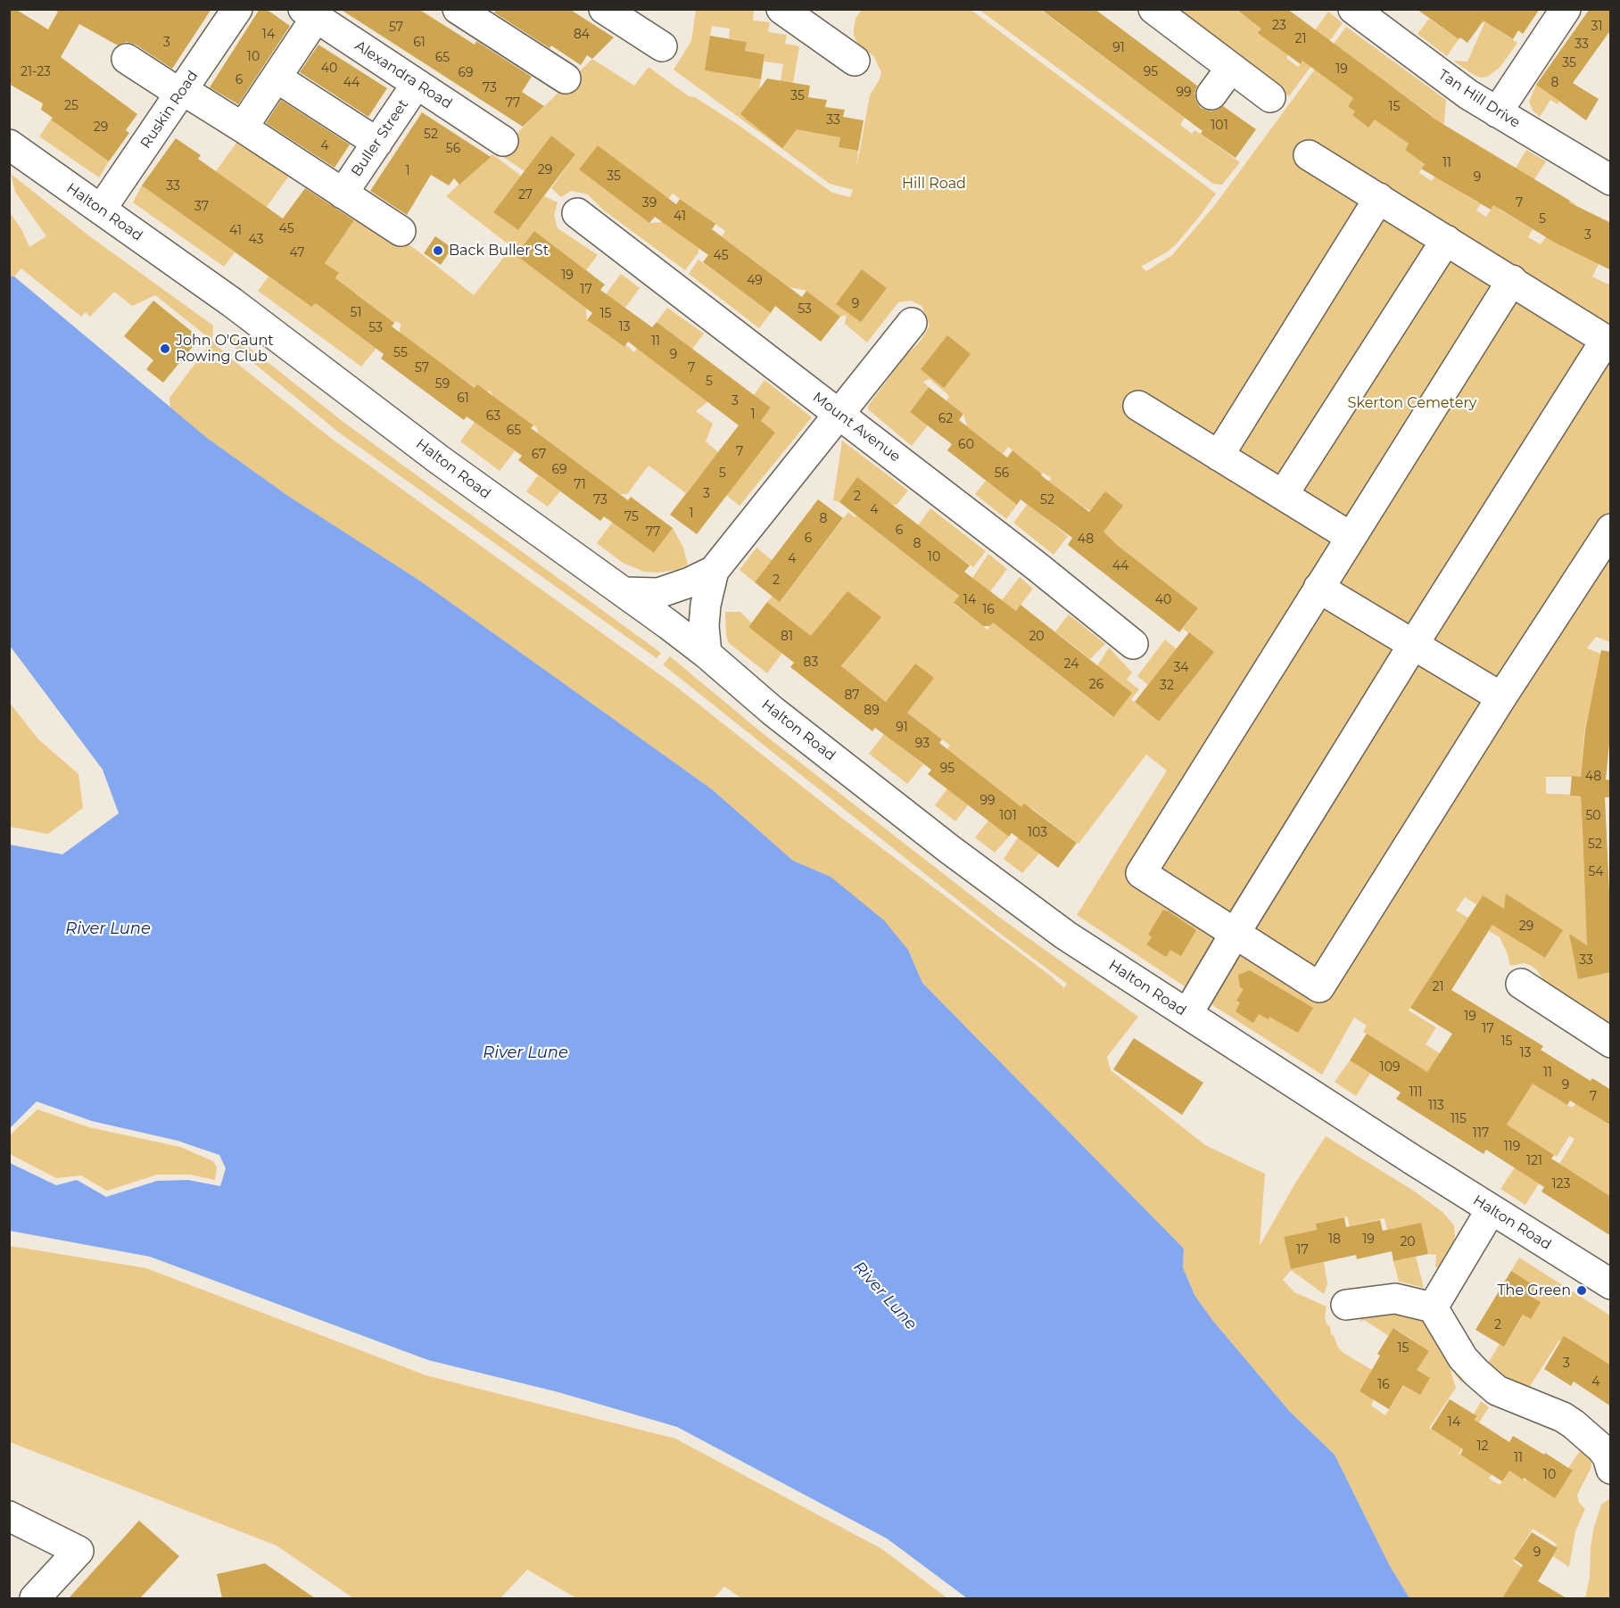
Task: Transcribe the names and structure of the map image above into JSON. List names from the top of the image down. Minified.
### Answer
{"streets":{"street":["Alexandra Road","Tan Hill Drive","Ruskin Road","Buller Street","Halton Road","Mount Avenue"]},"crossings":[["Alexandra Road","Buller Street"],["Ruskin Road","Halton Road"]],"water":["River Lune"],"parks":["Hill Road","Skerton Cemetery"],"places":["Back Buller St","John O'Gaunt Rowing Club","The Green"],"house_numbers":["23","31","57","14","84","21","3","61","33","91","10","65","35","40","19","21-23","95","69","6","44","8","73","99","35","77","25","15","33","101","29","52","4","56","11","29","1","35","9","33","27","39","7","37","41","5","45","41","3","43","47","45","19","49","17","9","53","51","15","13","53","11","55","9","57","7","5","59","61","3","1","63","62","65","60","7","67","69","5","56","71","3","2","73","52","4","1","75","8","6","77","6","48","8","10","4","44","2","14","40","16","81","20","83","24","34","26","32","87","89","91","93","95","48","99","101","50","103","52","54","29","33","21","19","17","15","13","109","11","9","111","7","113","115","117","119","121","123","18","19","20","17","2","15","3","4","16","14","12","11","10","9"]}
